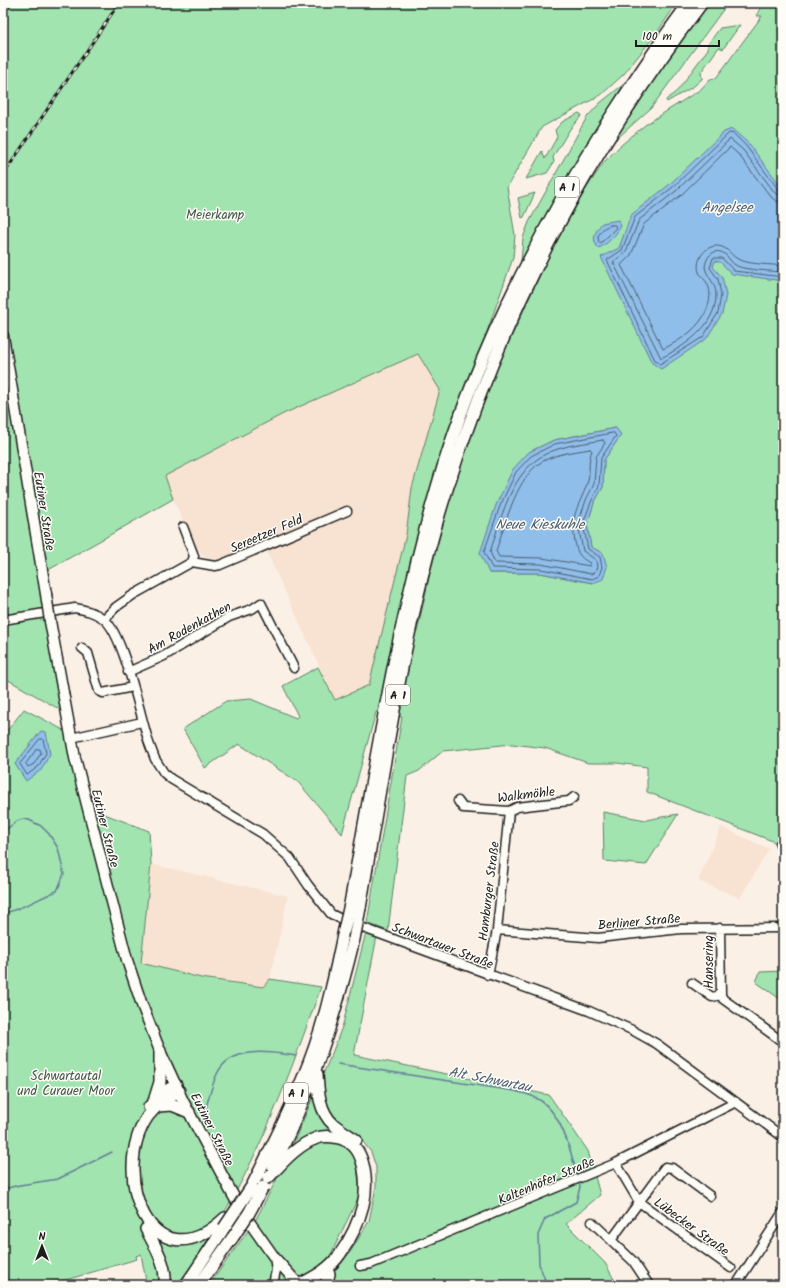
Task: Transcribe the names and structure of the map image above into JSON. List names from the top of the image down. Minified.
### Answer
{"streets":{"highway":["A 1"],"main road":["Eutiner Straße"],"street":["Sereetzer Feld","Am Rodenkathen","Walkmöhle","Hamburger Straße","Berliner Straße","Schwartauer Straße","Hansering","Kaltenhöfer Straße","Lübecker Straße"]},"crossings":[["Am Rodenkathen","Schwartauer Straße"],["Walkmöhle","Hamburger Straße"],["Hamburger Straße","Berliner Straße"],["Hamburger Straße","Schwartauer Straße"],["Berliner Straße","Hansering"],["Schwartauer Straße","Kaltenhöfer Straße"],["Kaltenhöfer Straße","Lübecker Straße"]],"water":["Angelsee","Neue Kieskuhle","Alt Schwartau"],"parks":["Meierkamp","Schwartautal und Curauer Moor"],"scale_bar":"100 m","north":"top"}
